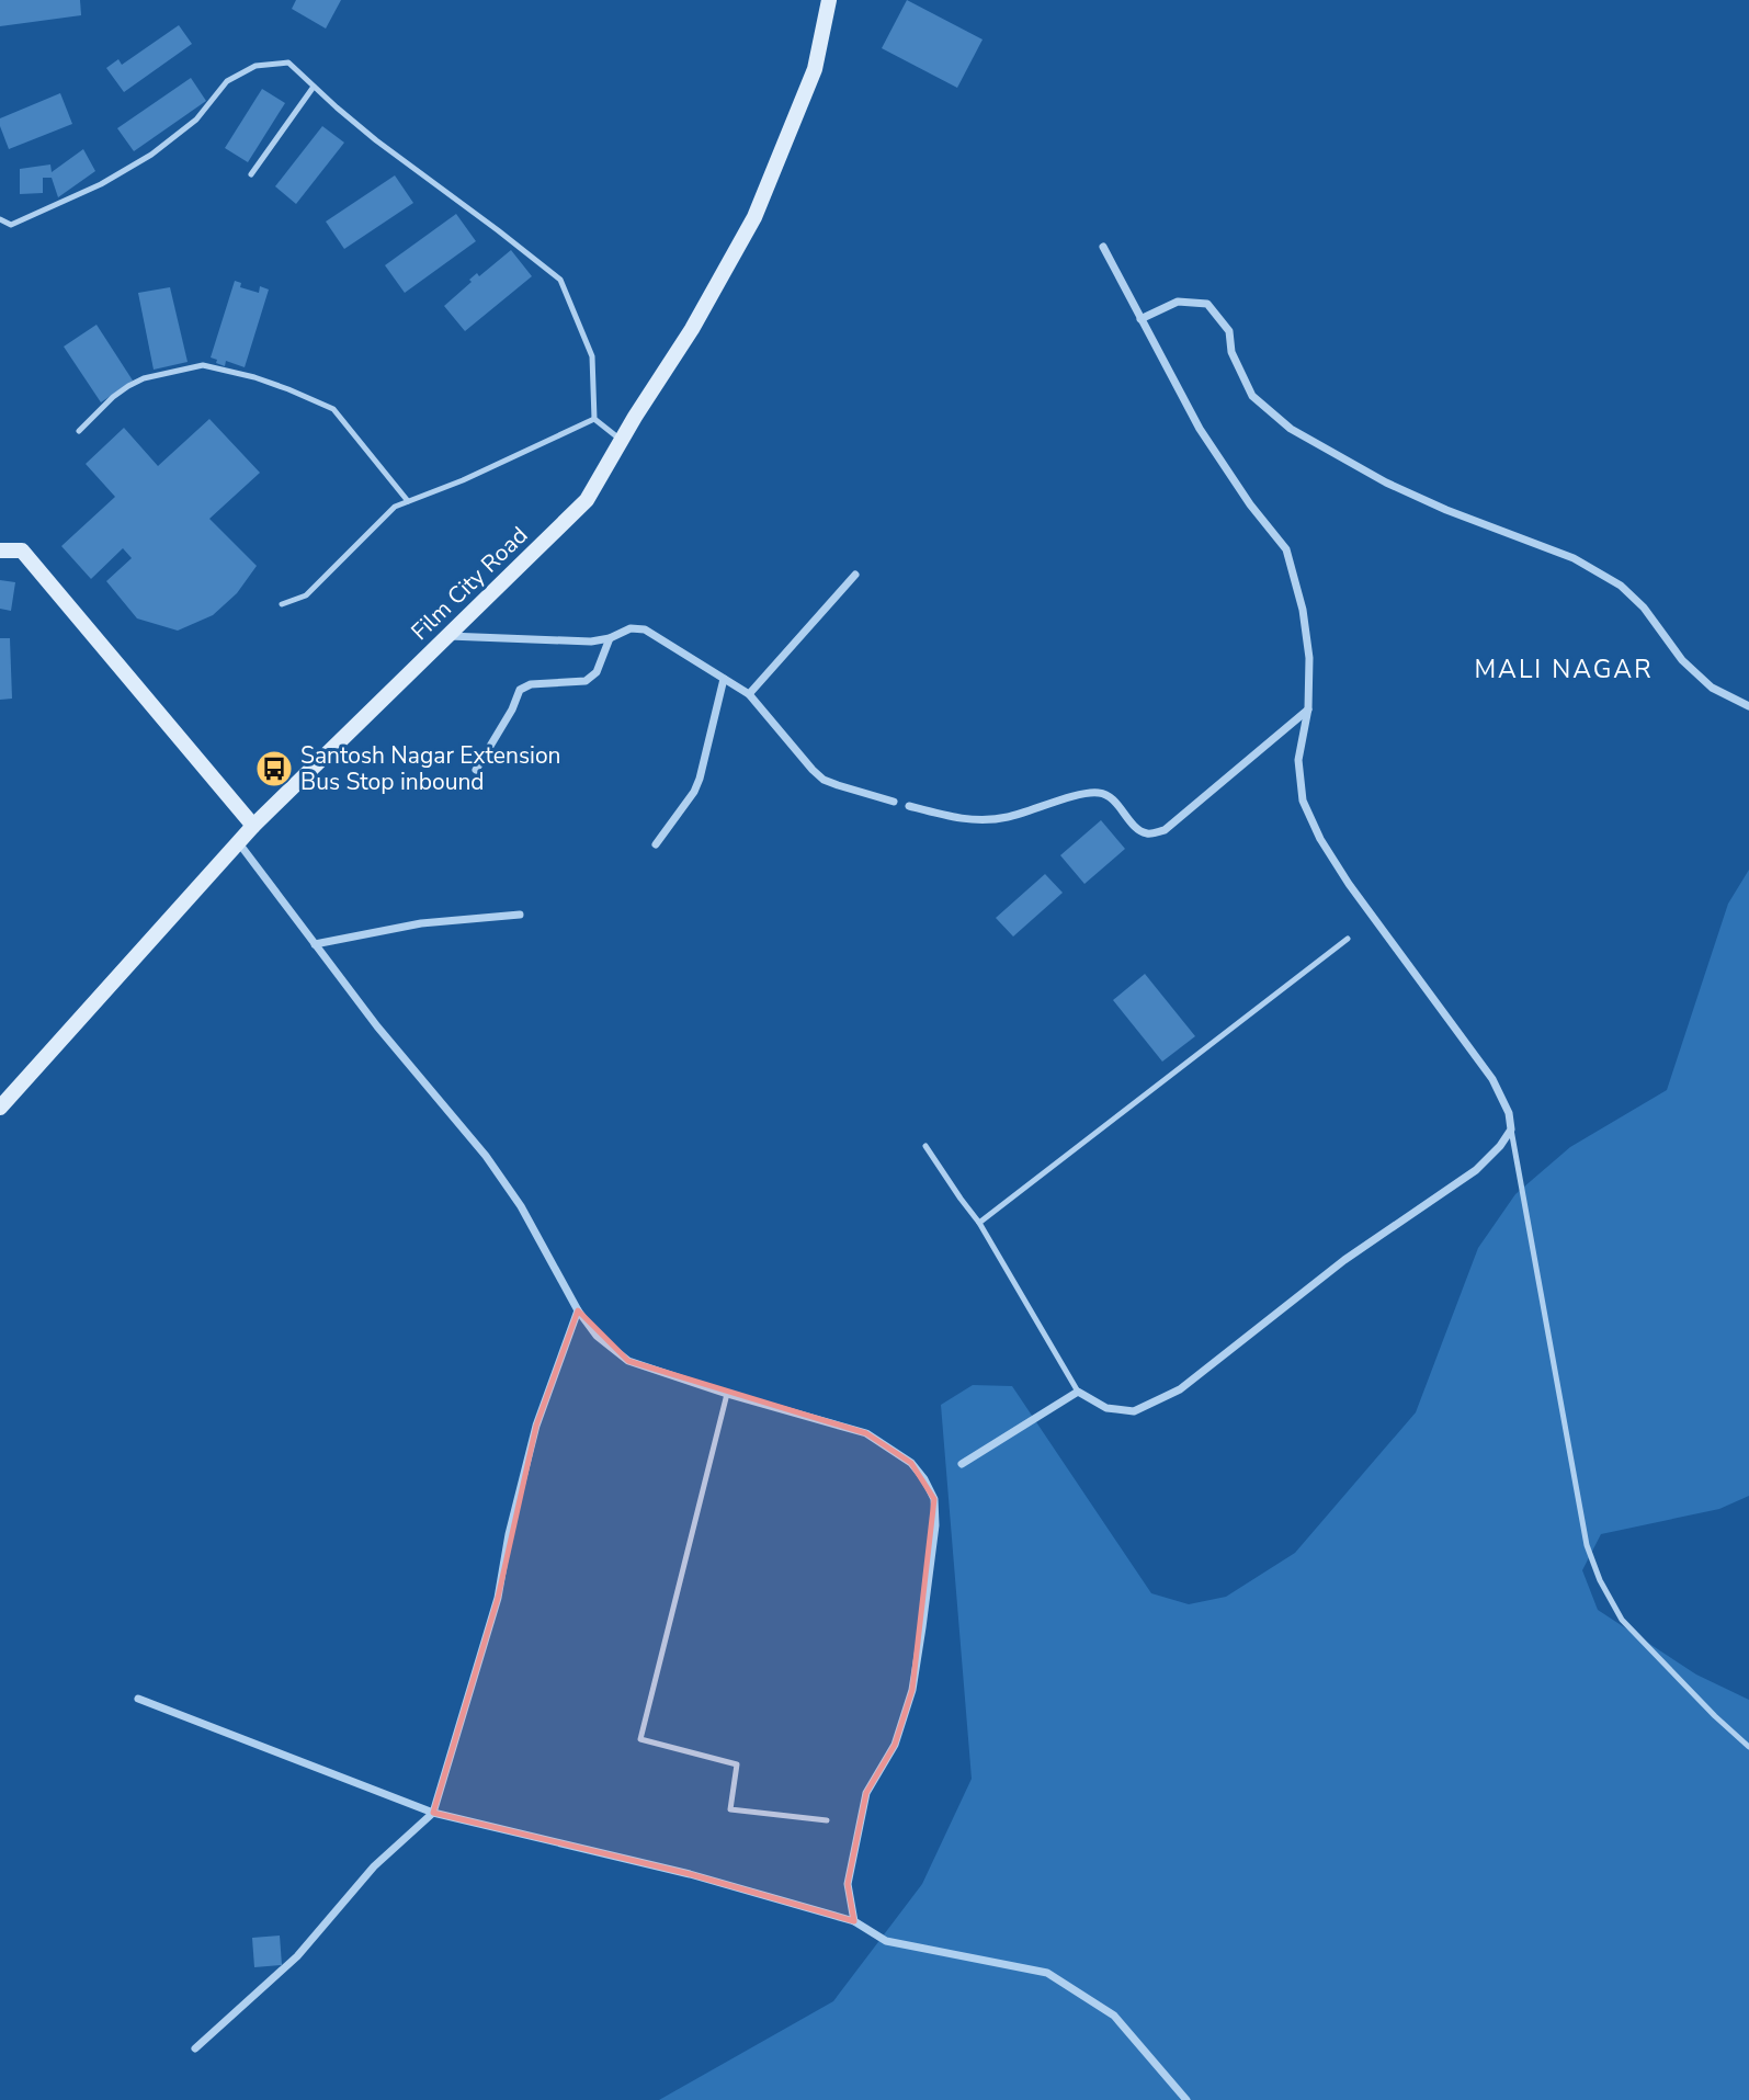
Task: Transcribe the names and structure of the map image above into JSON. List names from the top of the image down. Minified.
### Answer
{"streets":{"street":["Film City Road"]},"districts":["MALI NAGAR"],"places":{"bus stop":["Santosh Nagar Extension Bus Stop inbound"]}}
